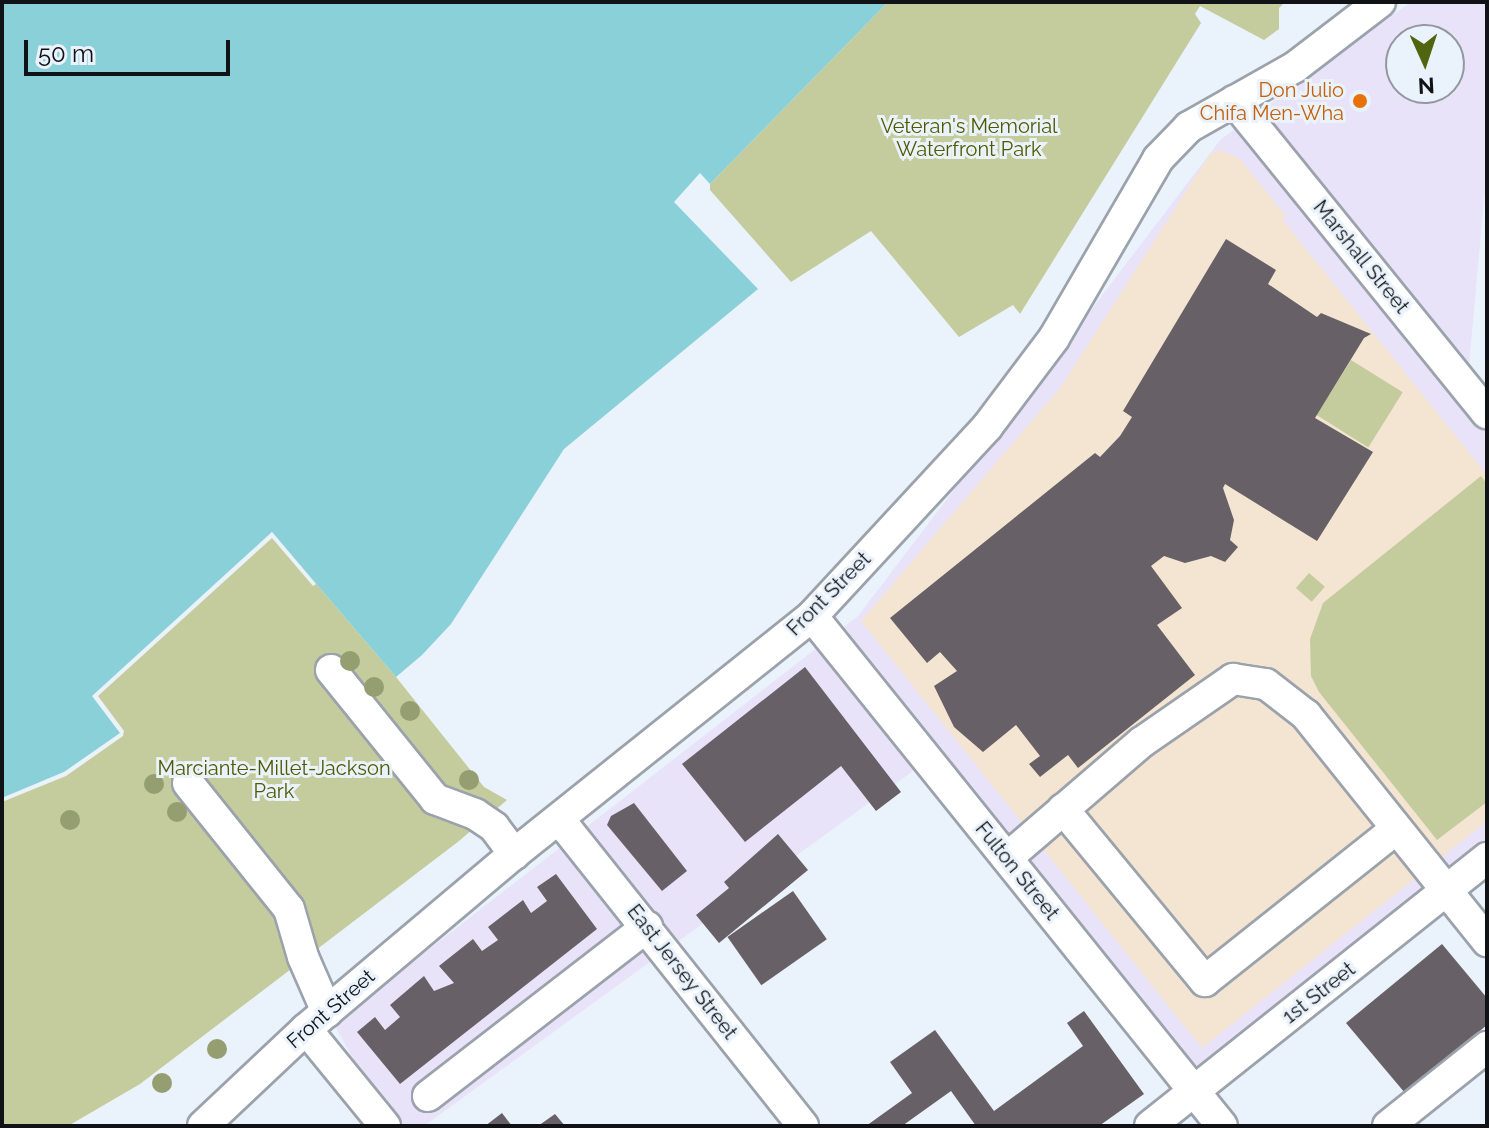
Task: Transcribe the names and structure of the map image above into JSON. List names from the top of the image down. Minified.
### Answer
{"streets":{"street":["Marshall Street","Front Street","Fulton Street","East Jersey Street","1st Street"]},"crossings":[["Marshall Street","Front Street"],["Front Street","Fulton Street"],["Front Street","East Jersey Street"],["Fulton Street","1st Street"]],"parks":["Veteran's Memorial Waterfront Park","Marciante-Millet-Jackson Park"],"places":["Don Julio Chifa Men-Wha"],"scale_bar":"50 m","north":"bottom"}
